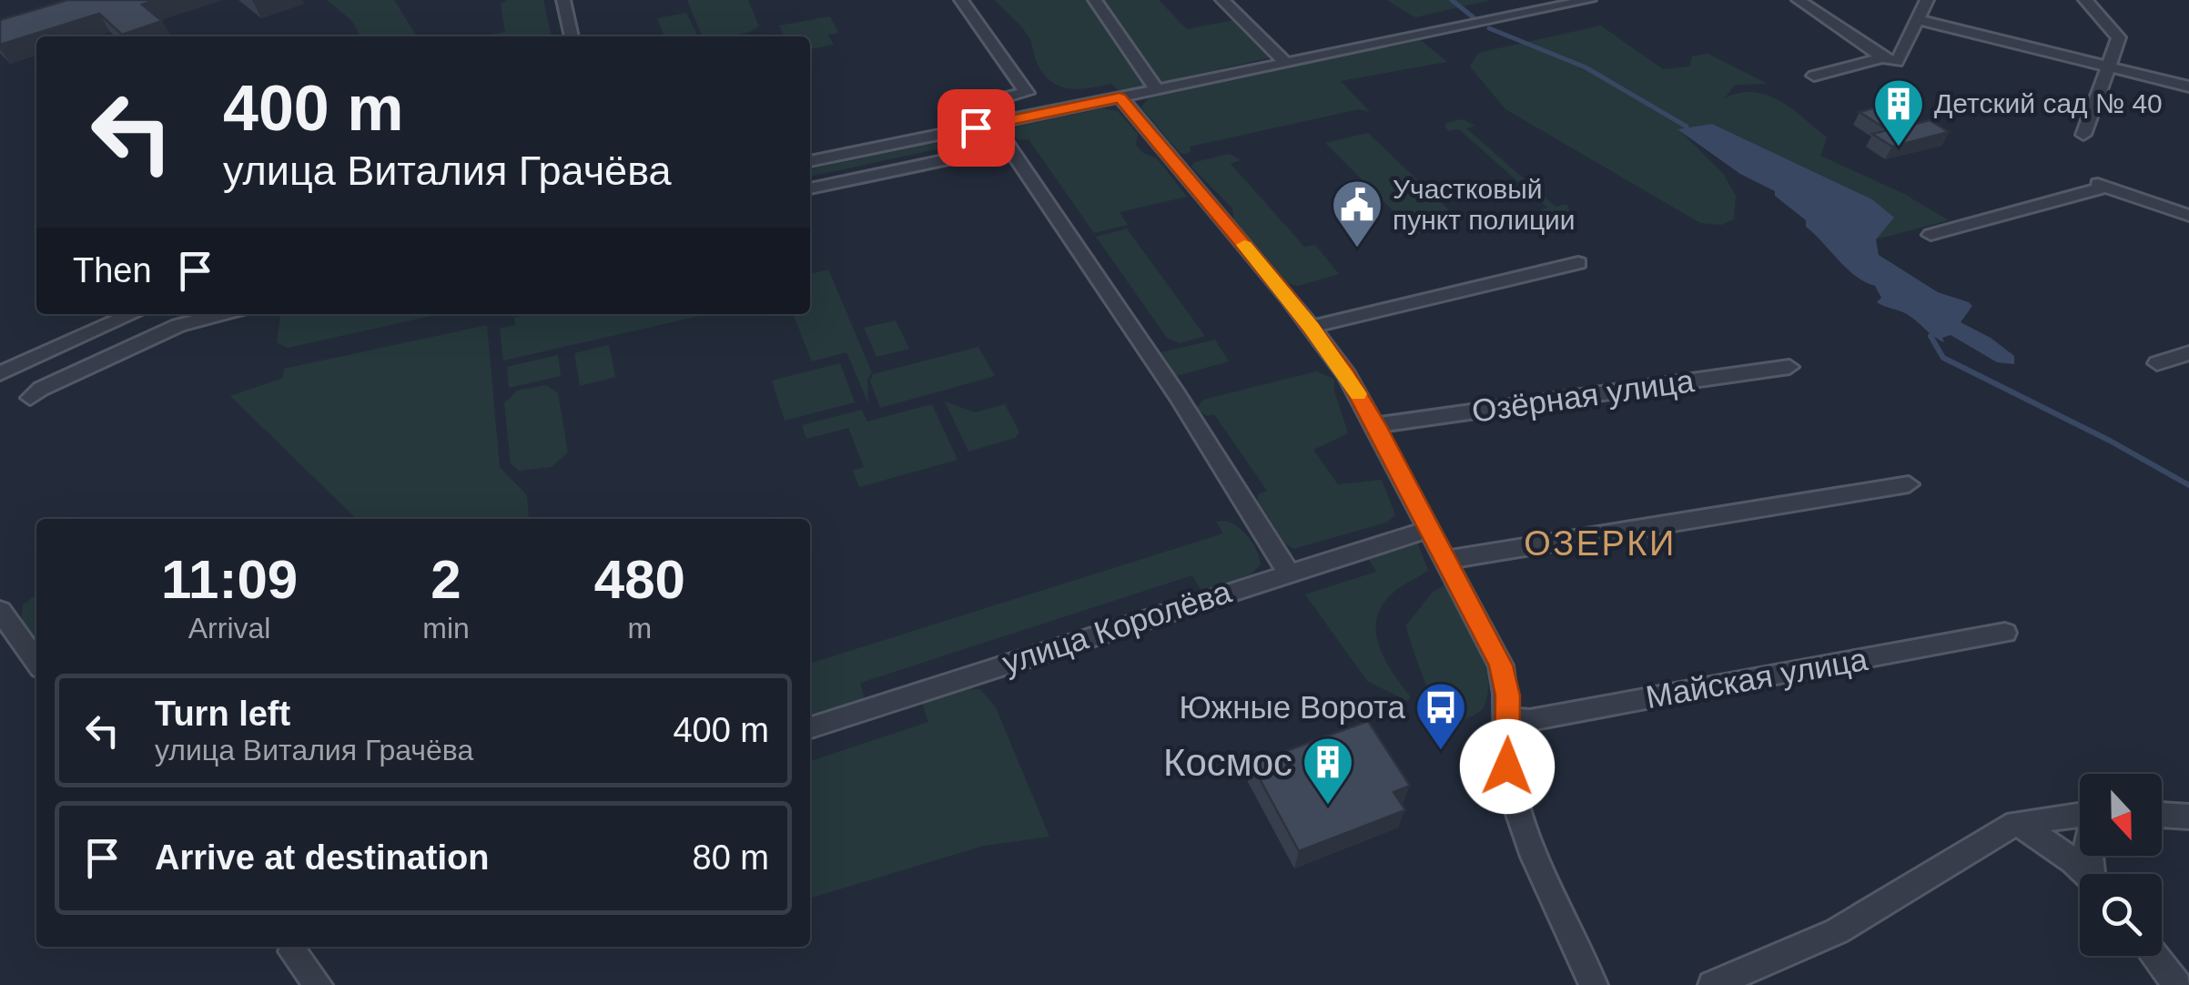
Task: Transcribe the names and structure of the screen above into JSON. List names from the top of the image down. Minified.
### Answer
{"streets":{"street":["Озёрная улица","улица Королёва","Майская улица"]},"districts":["ОЗЕРКИ"],"places":{"building":["Детский сад № 40","Космос"],"public building":["Участковый пункт полиции"],"bus stop":["Южные Ворота"]},"north":"bottom","page":{"turn":["400 m","улица Виталия Грачёва"],"then":"Then","eta":["11:09","Arrival","2","min","480","m"],"list":[{"name":"Turn left","note":"улица Виталия Грачёва","value":"400 m"},{"name":"Arrive at destination","value":"80 m"}]}}
